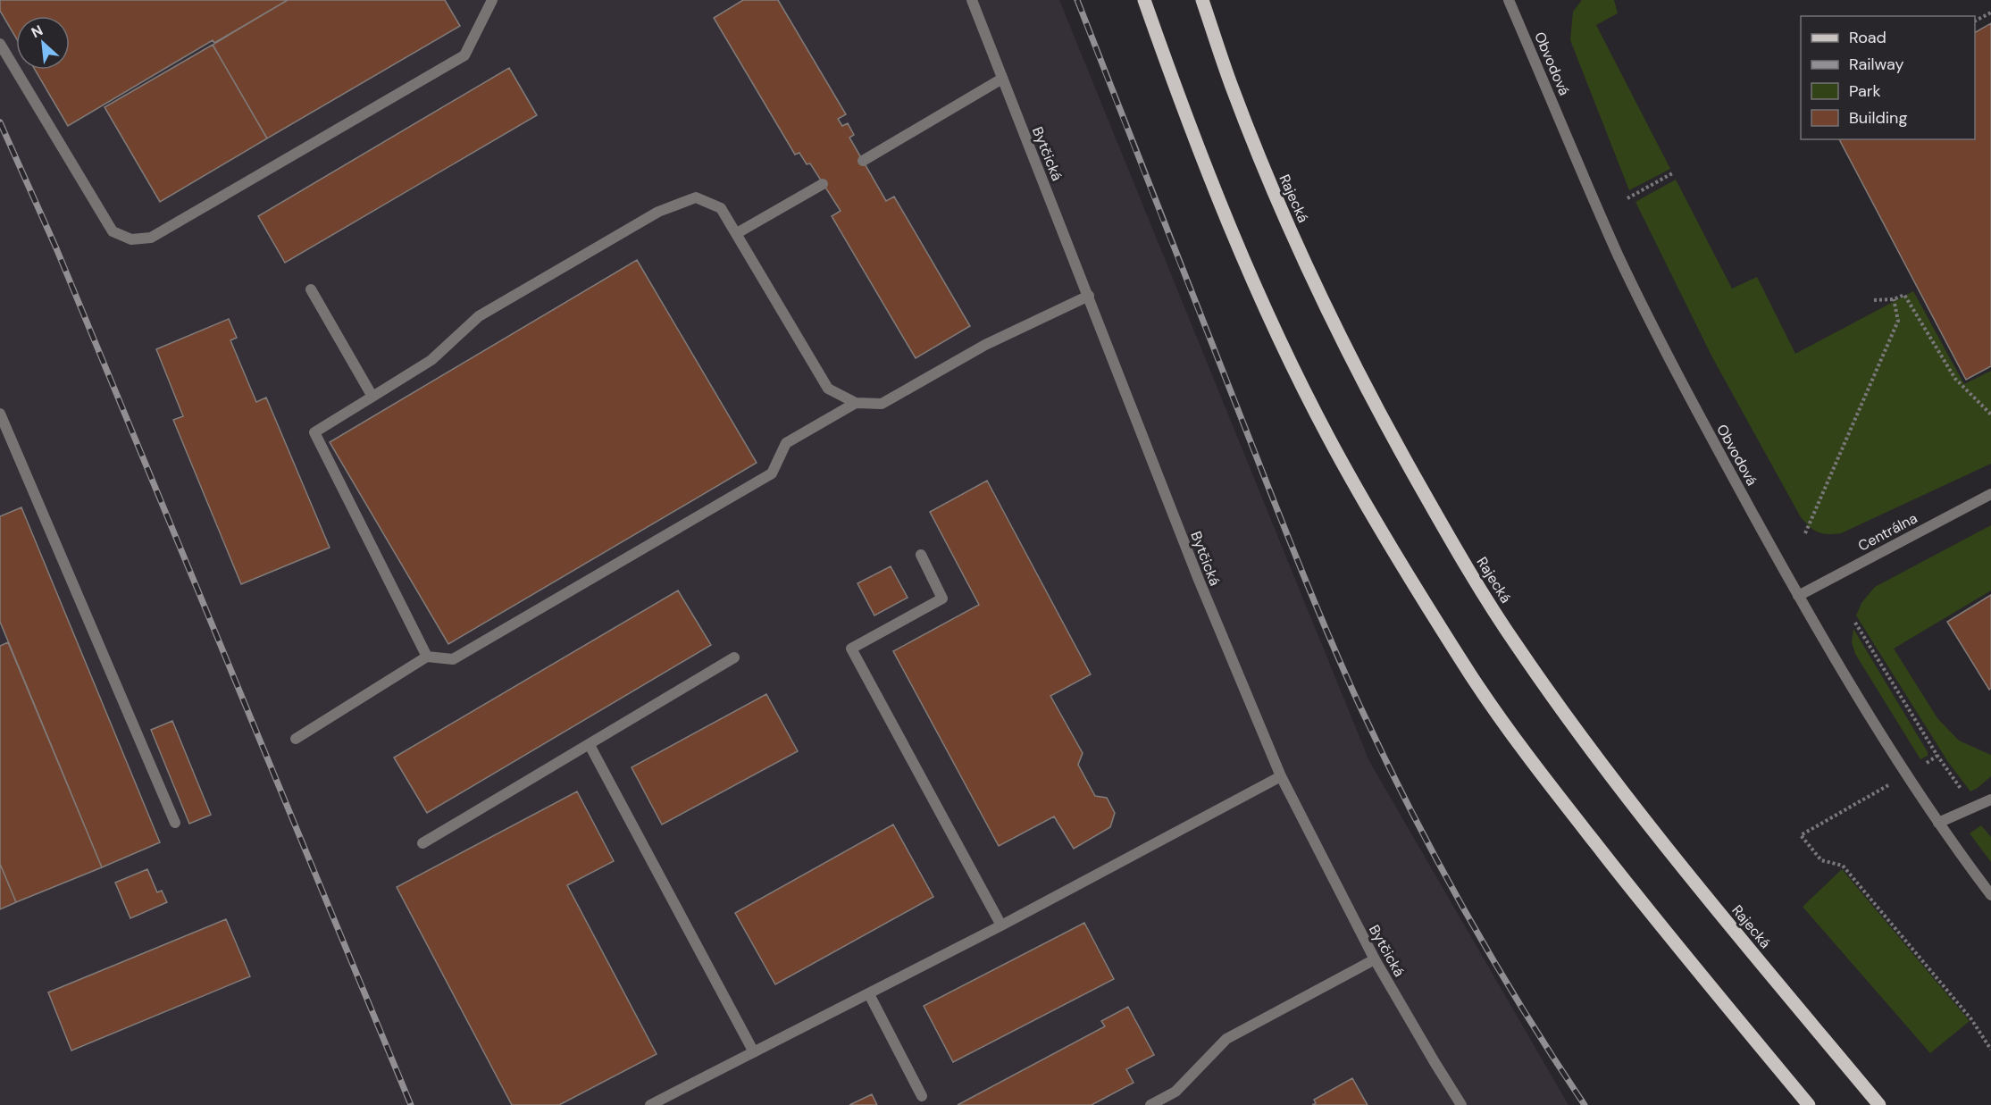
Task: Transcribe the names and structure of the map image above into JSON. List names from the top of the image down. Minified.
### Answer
{"streets":{"main road":["Rajecká"],"street":["Obvodová","Bytčická","Centrálna"]},"crossings":[["Obvodová","Centrálna"]],"legend":["Road","Railway","Park","Building"],"north":"top left"}
